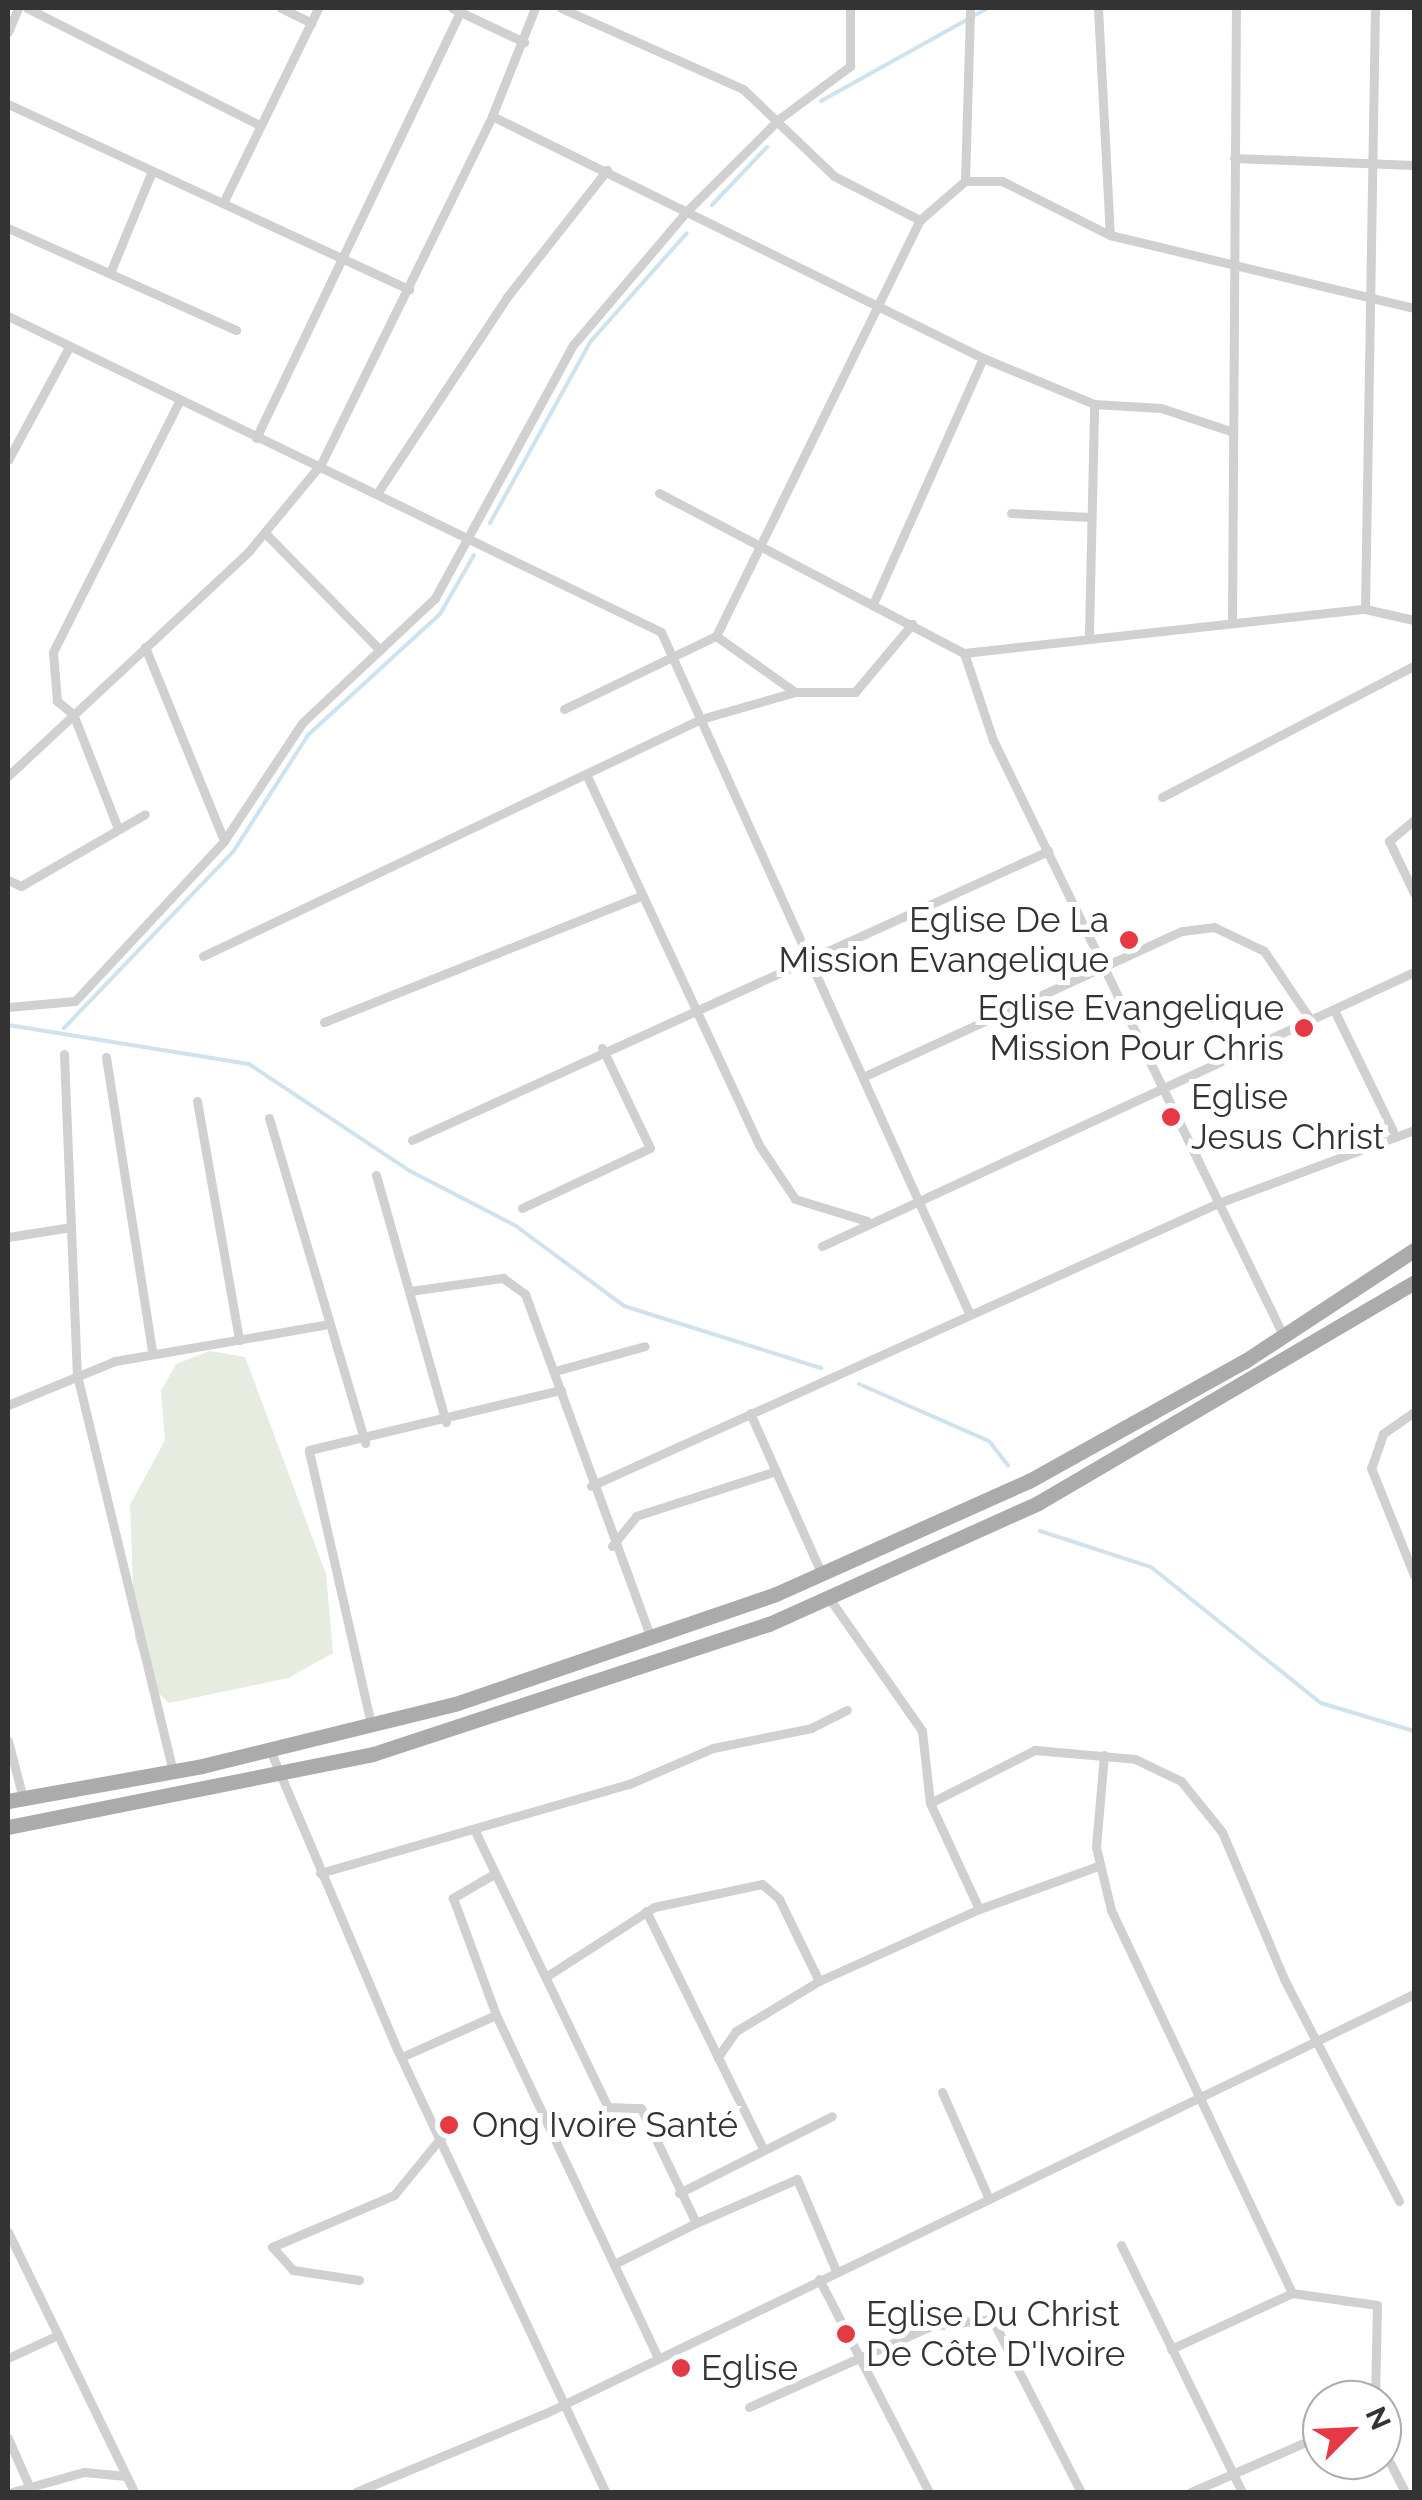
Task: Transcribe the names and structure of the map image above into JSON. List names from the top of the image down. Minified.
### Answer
{"places":["Eglise De La Mission Evangelique","Eglise Evangelique Mission Pour Chris","Eglise Jesus Christ","Ong Ivoire Santé","Eglise Du Christ De Côte D'Ivoire","Eglise"],"north":"top right"}
